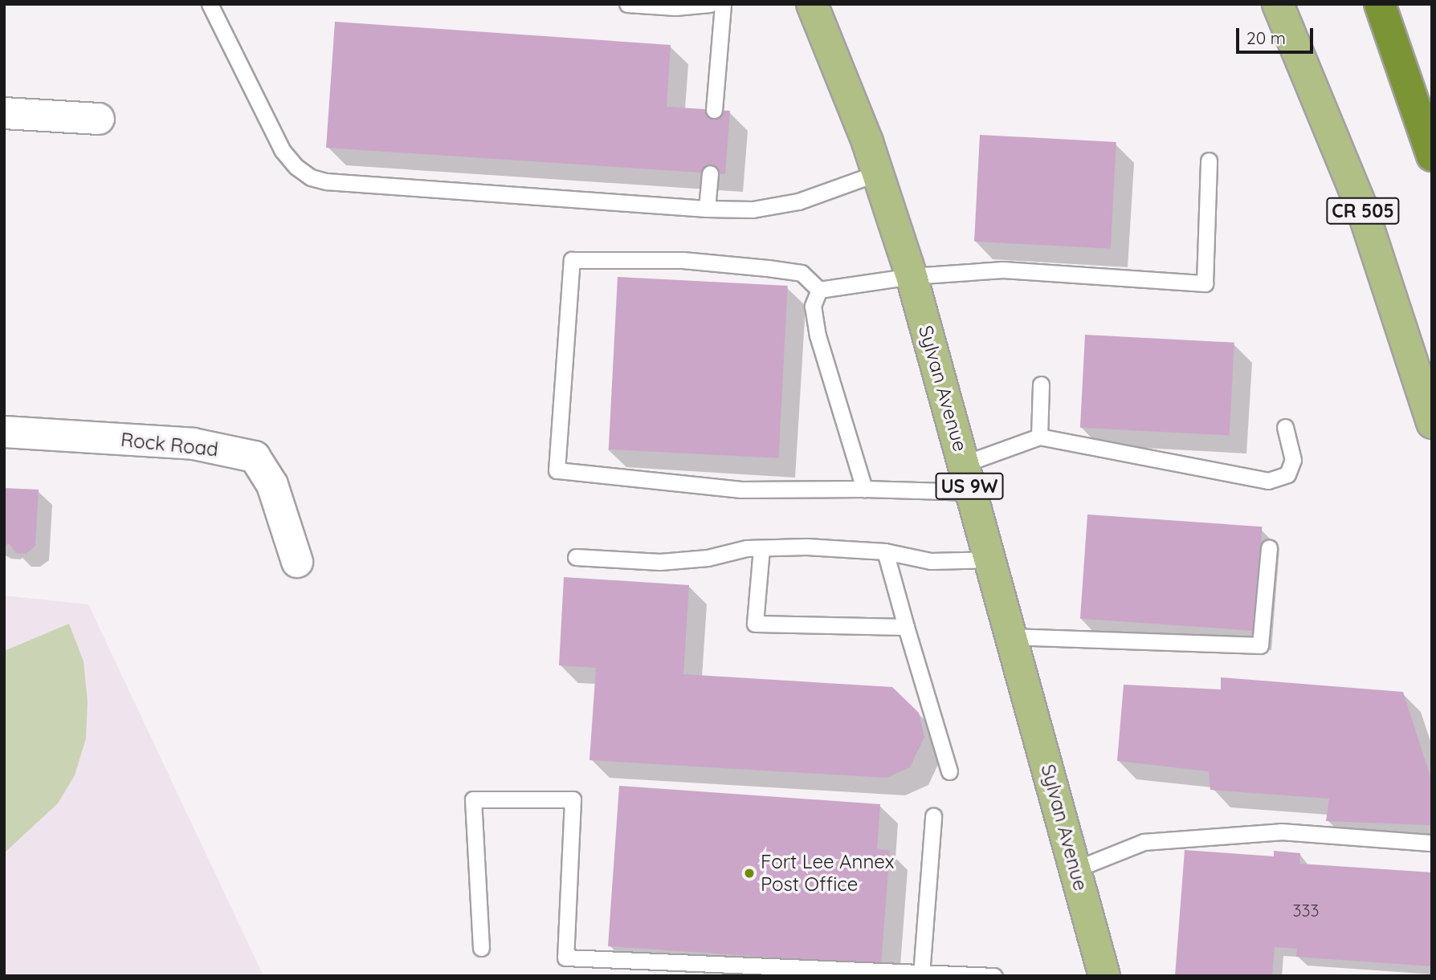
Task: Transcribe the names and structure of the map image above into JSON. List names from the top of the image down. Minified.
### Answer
{"streets":{"main road":["CR 505","Sylvan Avenue","US 9W"],"street":["Rock Road"]},"places":["Fort Lee Annex Post Office"],"house_numbers":["333"],"scale_bar":"20 m"}
